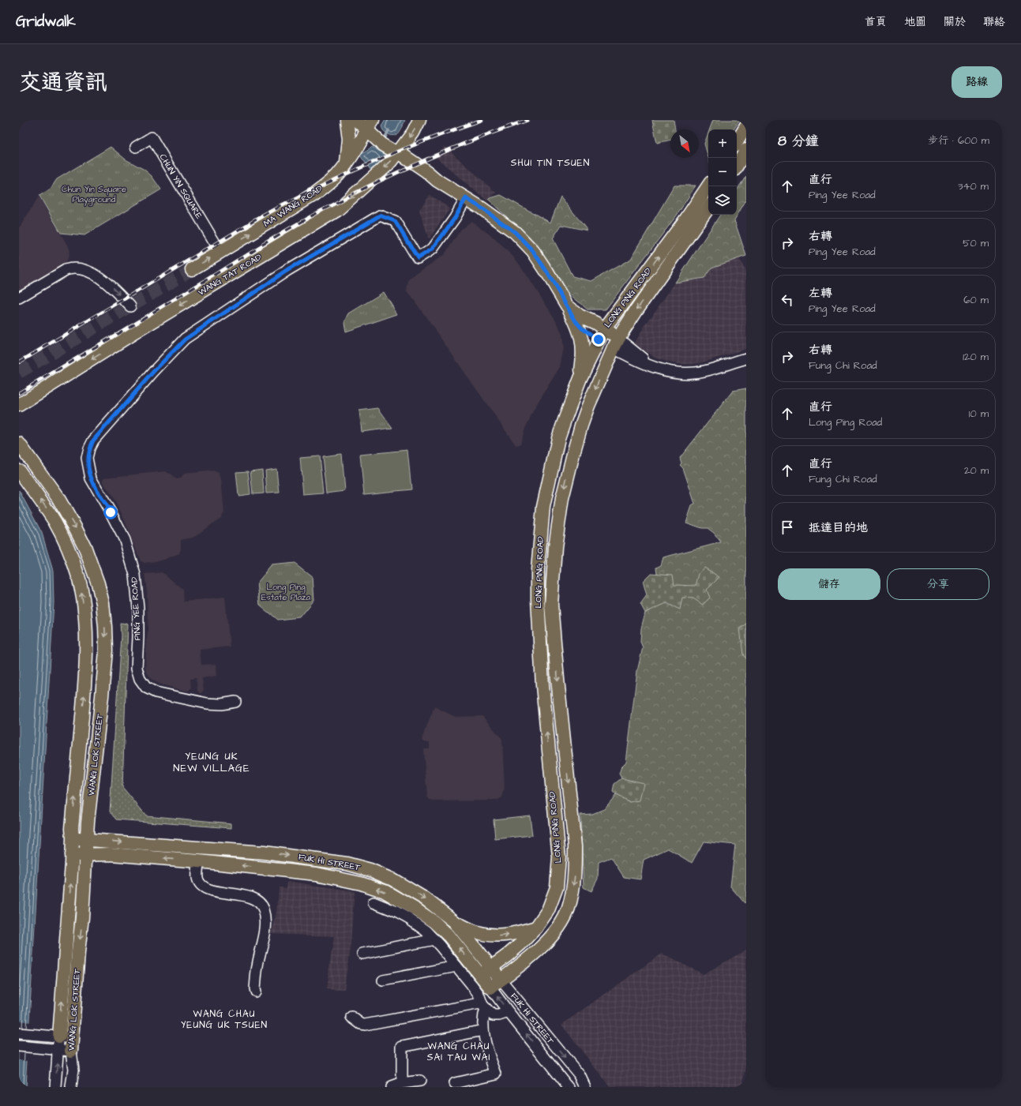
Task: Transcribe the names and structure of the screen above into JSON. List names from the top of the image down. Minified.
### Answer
{"streets":{"main road":["MA WANG ROAD","WANG TAT ROAD","LONG PING ROAD","WANG LOK STREET","FUK HI STREET"],"street":["CHUN YIN SQUARE","PING YEE ROAD"]},"crossings":[["CHUN YIN SQUARE","MA WANG ROAD"],["LONG PING ROAD","FUK HI STREET"],["WANG LOK STREET","FUK HI STREET"]],"one_way":["MA WANG ROAD","WANG TAT ROAD"],"districts":["SHUI TIN TSUEN","YEUNG UK NEW VILLAGE","WANG CHAU YEUNG UK TSUEN","WANG CHAU SAI TAU WAI"],"parks":["Chun Yin Square Playground","Long Ping Estate Plaza"],"north":"bottom right","page":{"header":"Gridwalk","nav":["首頁","地圖","關於","聯絡"],"title":"交通資訊","buttons":["路線",["儲存","分享"]],"heading":["8 分鐘","步行 · 600 m"],"map_buttons":["+","−"],"list":[["直行","Ping Yee Road","340 m"],["右轉","Ping Yee Road","50 m"],["左轉","Ping Yee Road","60 m"],["右轉","Fung Chi Road","120 m"],["直行","Long Ping Road","10 m"],["直行","Fung Chi Road","20 m"],"抵達目的地"]}}
